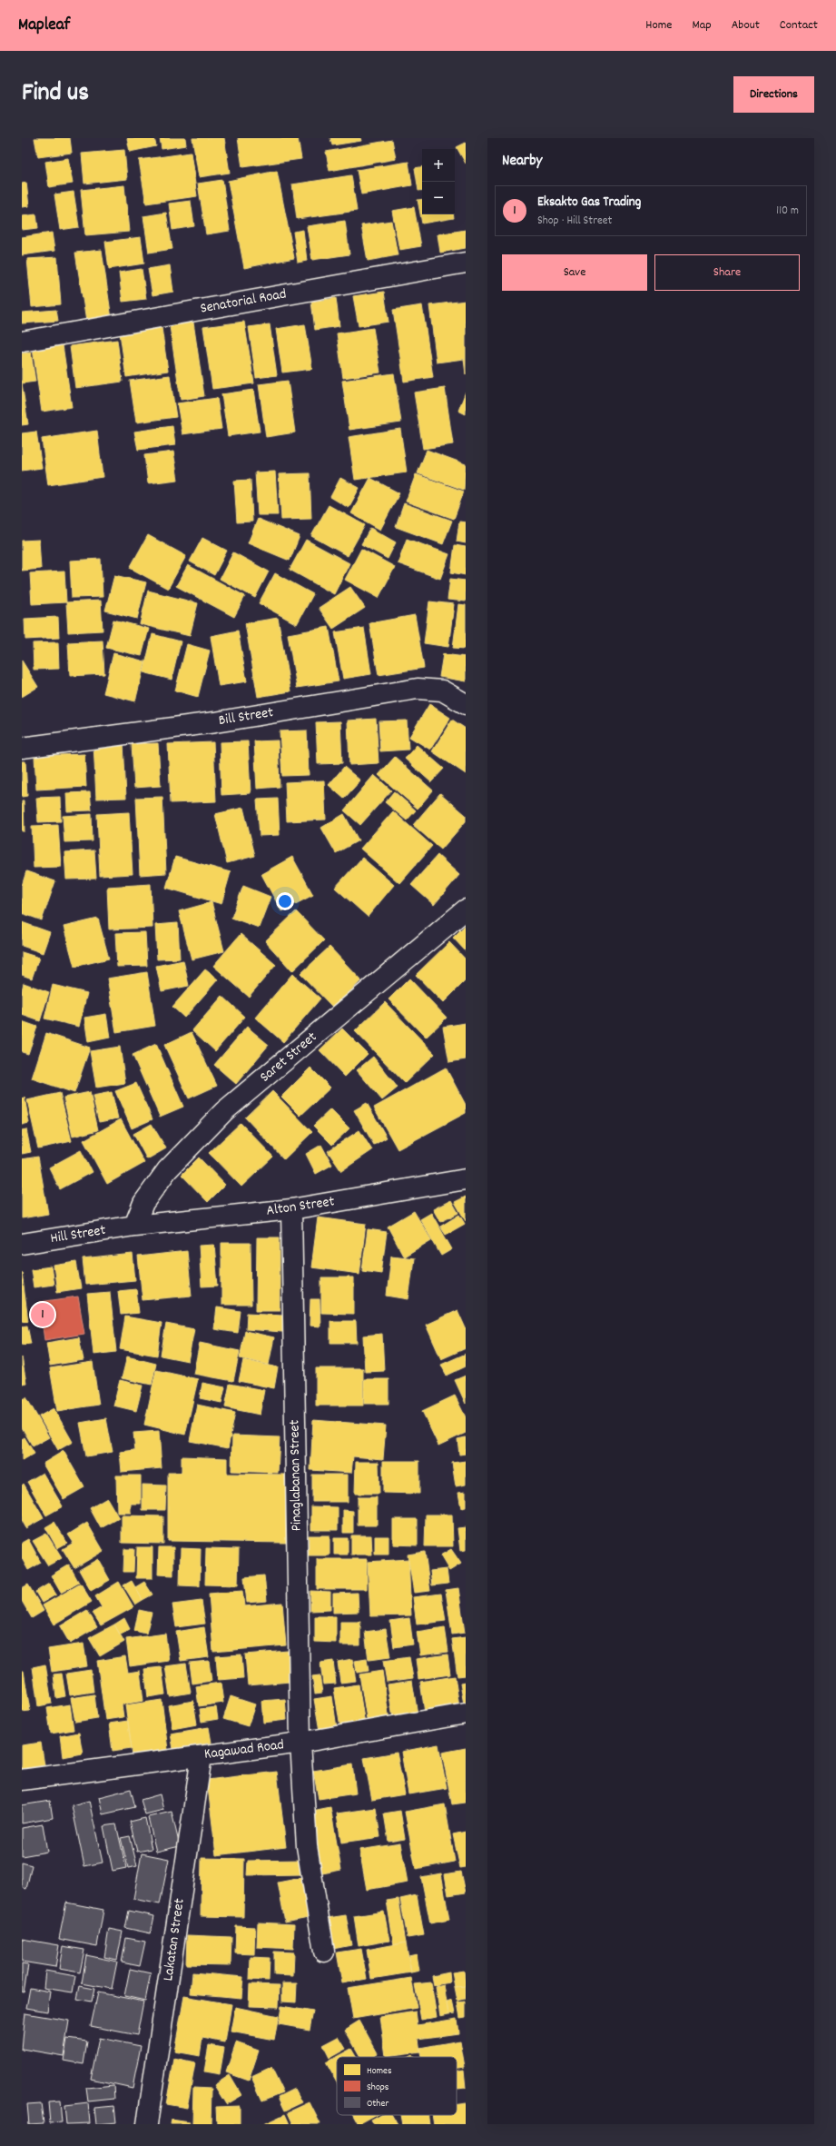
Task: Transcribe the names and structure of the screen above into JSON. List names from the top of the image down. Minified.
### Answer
{"streets":{"street":["Senatorial Road","Bill Street","Saret Street","Alton Street","Hill Street","Pinaglabanan Street","Kagawad Road","Lakatan Street"]},"crossings":[["Saret Street","Alton Street"],["Saret Street","Hill Street"],["Alton Street","Hill Street"],["Alton Street","Pinaglabanan Street"],["Pinaglabanan Street","Kagawad Road"],["Kagawad Road","Lakatan Street"]],"legend":["Homes","Shops","Other"],"page":{"header":"Mapleaf","nav":["Home","Map","About","Contact"],"title":"Find us","buttons":["Directions",["Save","Share"]],"heading":"Nearby","map_buttons":["+","−"],"list":[{"mark":"1","name":"Eksakto Gas Trading","note":"Shop · Hill Street","value":"110 m"}],"pins":"1"}}
